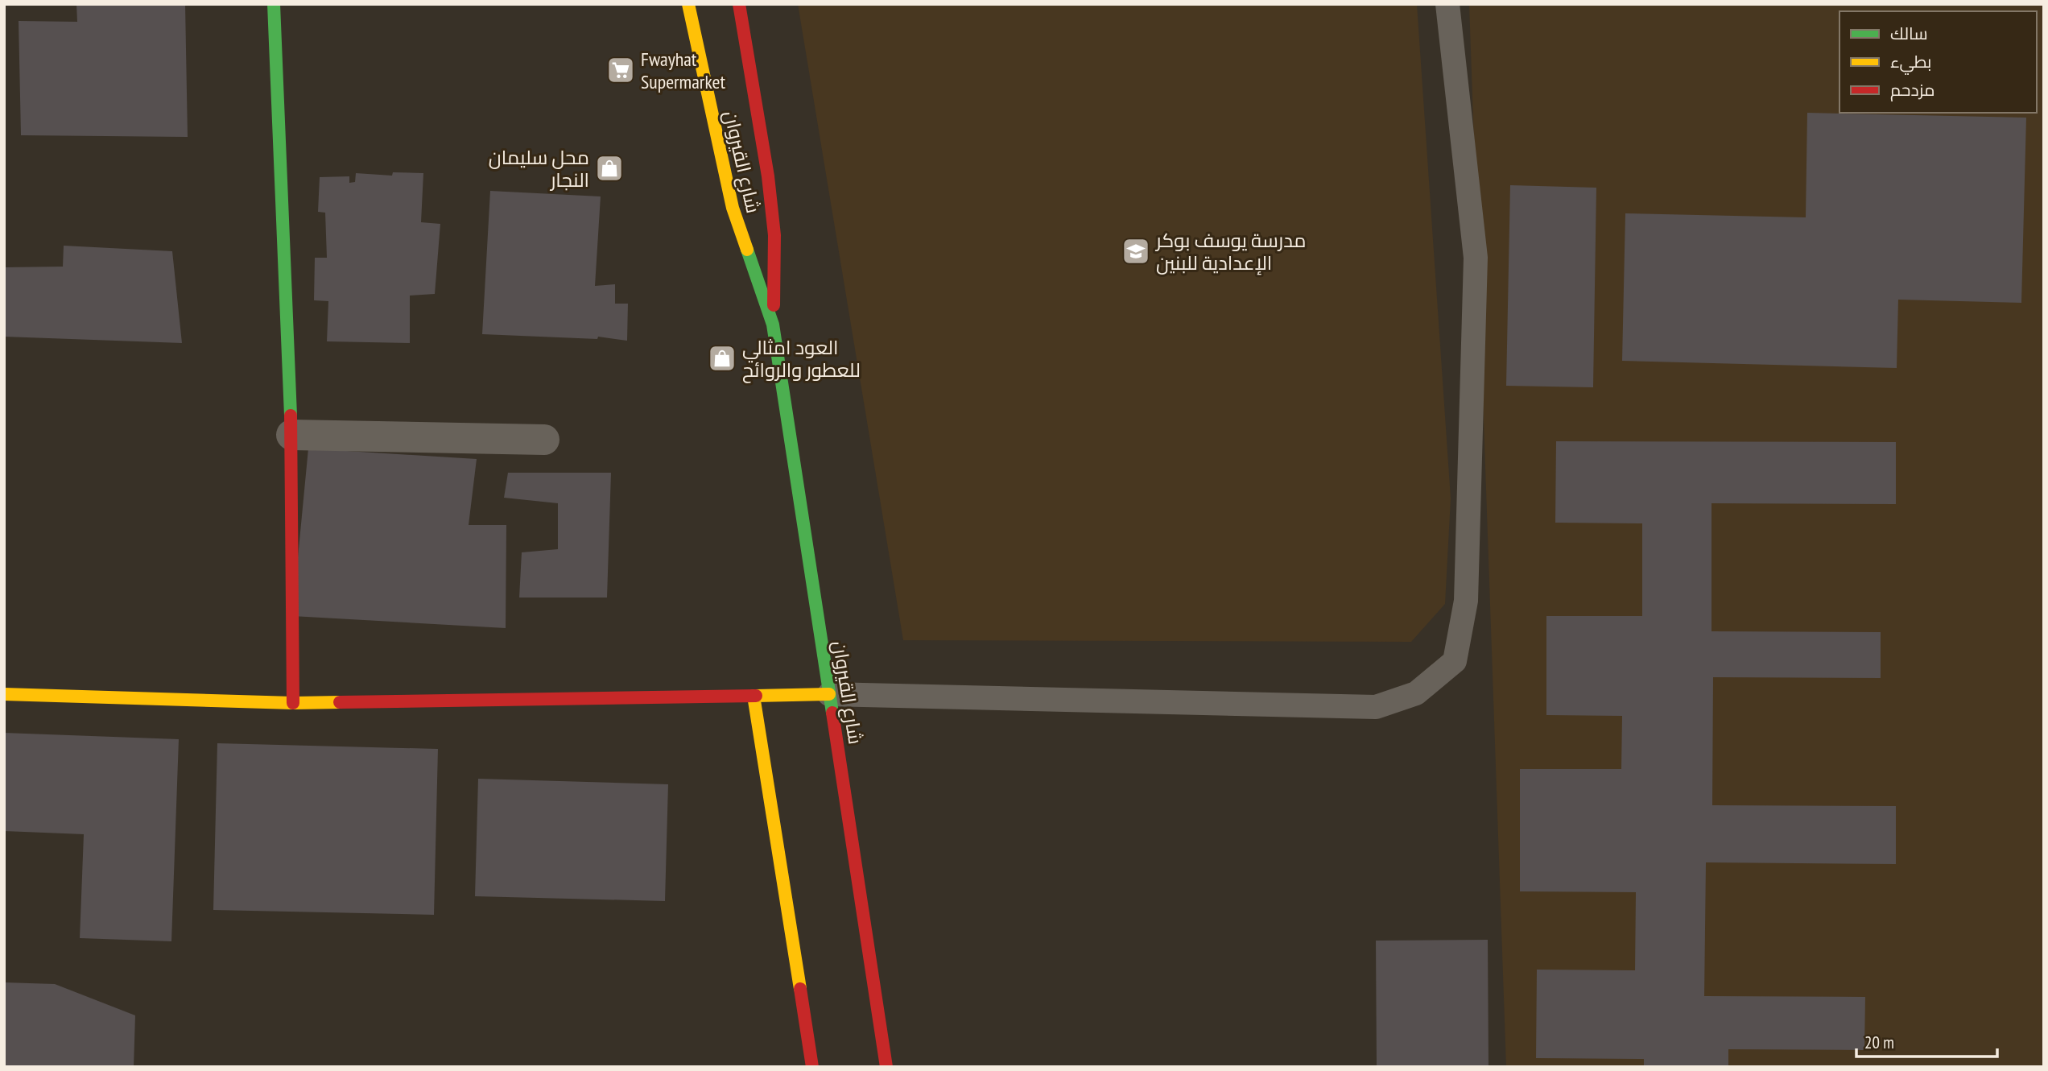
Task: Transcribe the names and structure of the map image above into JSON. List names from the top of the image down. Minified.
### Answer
{"streets":{"street":["شارع القيروان"]},"places":{"supermarket":["Fwayhat Supermarket"],"shop":["محل سليمان النجار","العود امثالي للعطور والروائح"],"school or university":["مدرسة يوسف بوكر الإعدادية للبنين"]},"legend":["سالك","بطيء","مزدحم"],"scale_bar":"20 m"}
